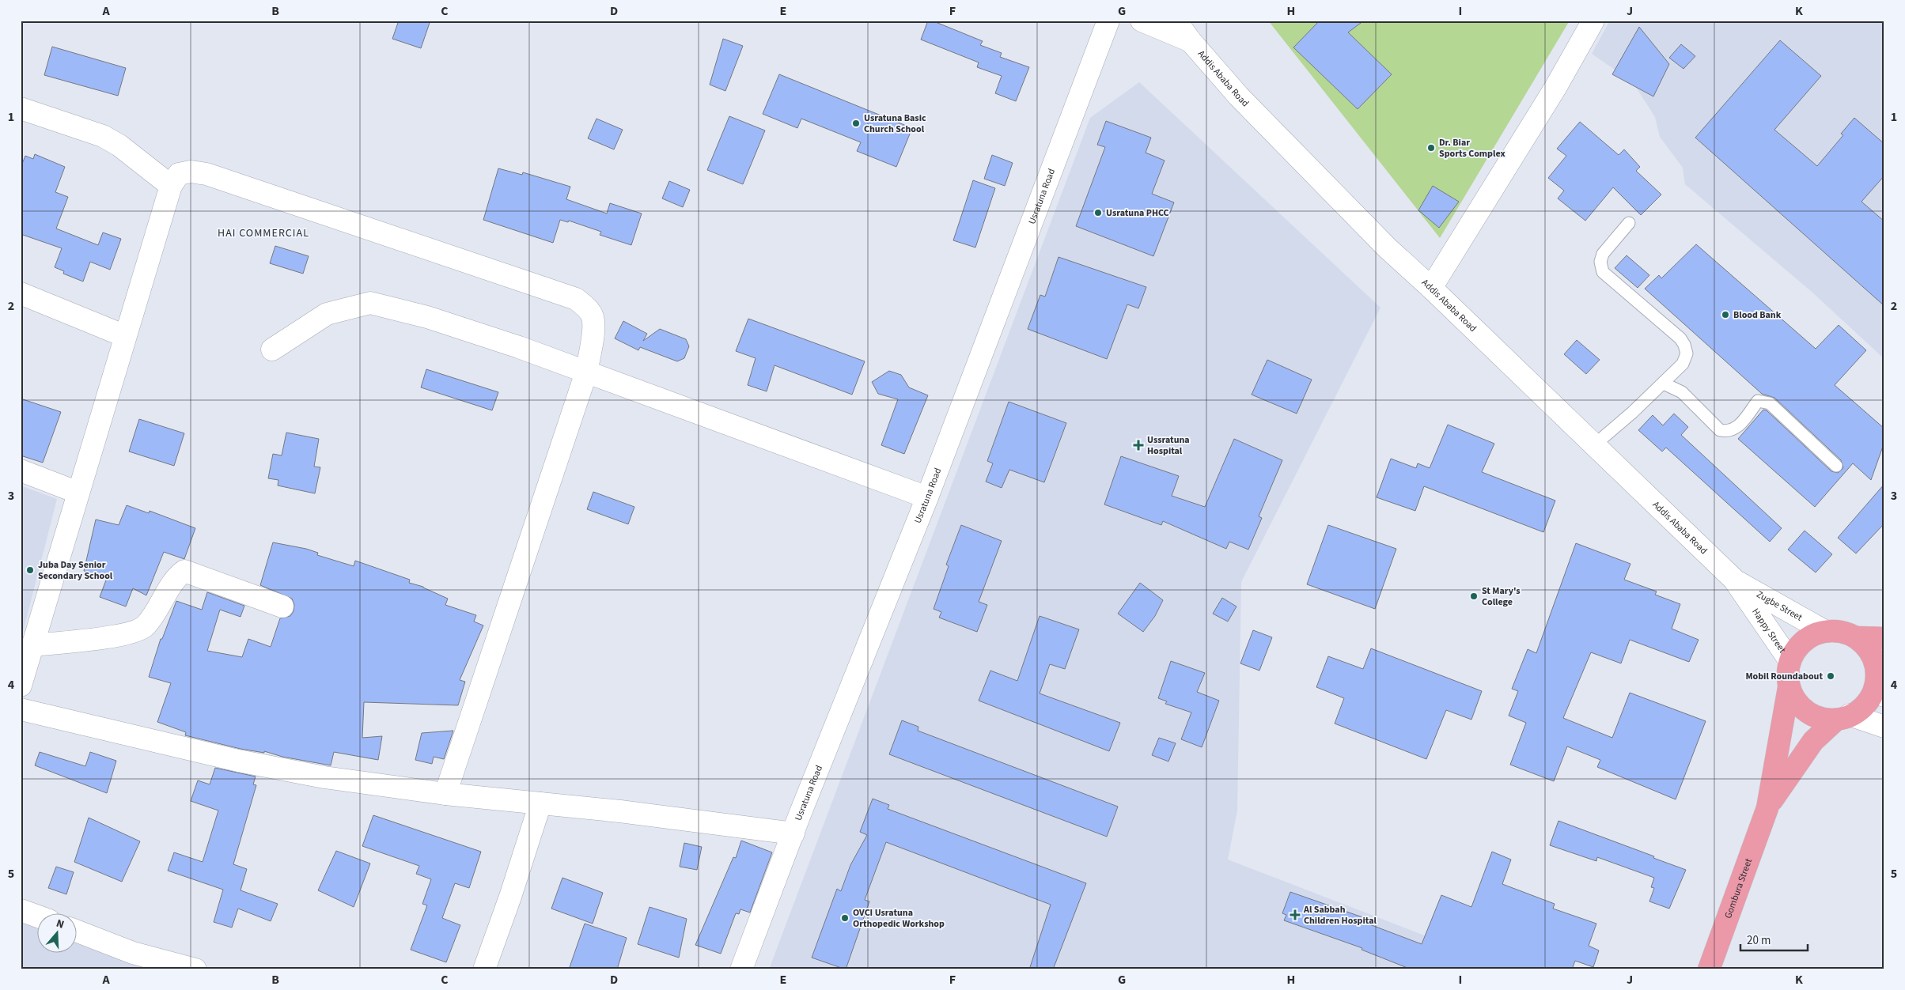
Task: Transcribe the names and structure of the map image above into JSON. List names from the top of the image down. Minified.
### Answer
{"streets":{"main road":["Gombura Street"],"street":["Addis Ababa Road","Usratuna Road","Zugbe Street","Happy Street"]},"crossings":[["Addis Ababa Road","Zugbe Street"],["Addis Ababa Road","Happy Street"],["Zugbe Street","Happy Street"],["Zugbe Street","Gombura Street"],["Happy Street","Gombura Street"]],"districts":["HAI COMMERCIAL"],"places":{"other":["Usratuna Basic Church School","Dr. Biar Sports Complex","Usratuna PHCC","Blood Bank","Juba Day Senior Secondary School","St Mary's College","Mobil Roundabout","OVCI Usratuna Orthopedic Workshop"],"health":["Ussratuna Hospital","Al Sabbah Children Hospital"]},"scale_bar":"20 m","north":"top","grid":{"columns":["A","B","C","D","E","F","G","H","I","J","K"],"rows":["1","2","3","4","5"]}}
